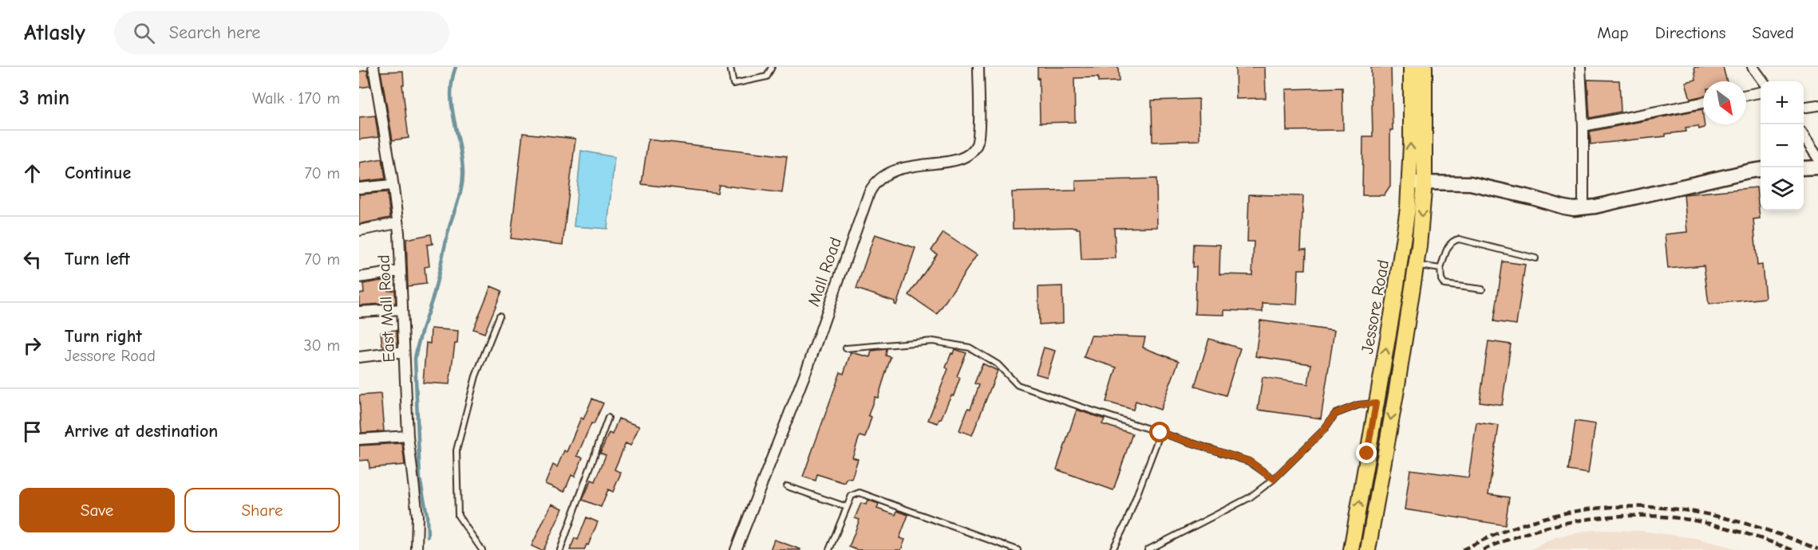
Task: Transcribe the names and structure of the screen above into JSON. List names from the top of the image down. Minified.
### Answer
{"streets":{"main road":["Jessore Road"],"street":["Mall Road","East Mall Road"]},"north":"bottom right","page":{"header":"Atlasly","search":"Search here","nav":["Map","Directions","Saved"],"heading":["3 min","Walk · 170 m"],"map_buttons":["+","−"],"list":[["Continue","70 m"],["Turn left","70 m"],["Turn right","Jessore Road","30 m"],"Arrive at destination"],"buttons":["Save","Share"]}}
